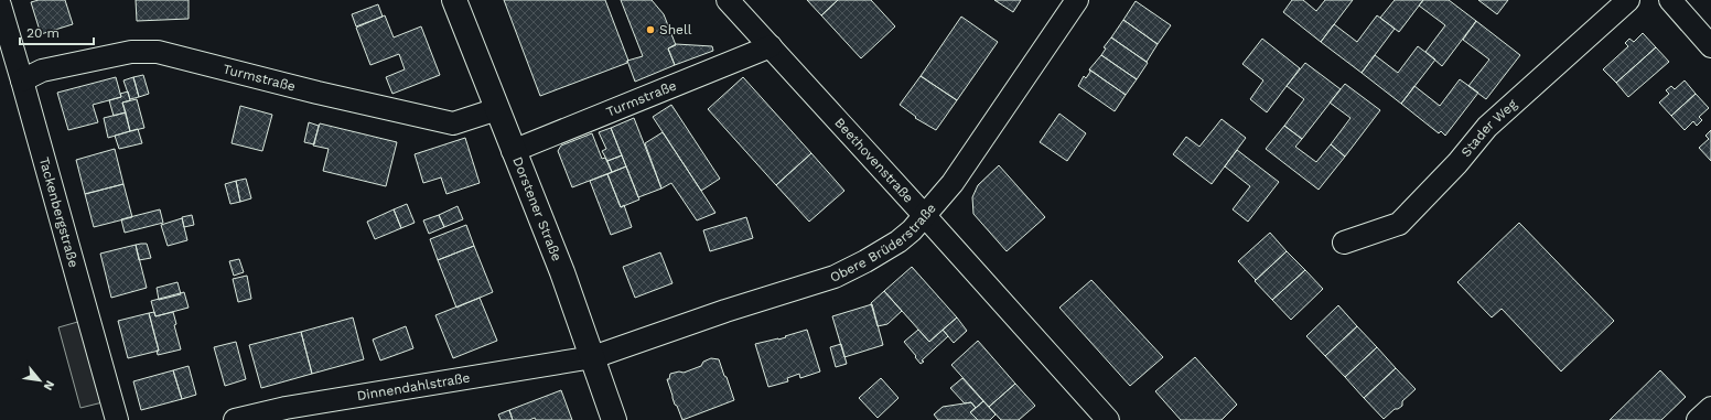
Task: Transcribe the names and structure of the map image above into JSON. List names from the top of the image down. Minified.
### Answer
{"streets":{"main road":["Dorstener Straße"],"street":["Turmstraße","Stader Weg","Beethovenstraße","Tackenbergstraße","Obere Brüderstraße","Dinnendahlstraße"]},"crossings":[["Turmstraße","Beethovenstraße"],["Turmstraße","Dorstener Straße"],["Turmstraße","Tackenbergstraße"],["Beethovenstraße","Obere Brüderstraße"],["Dorstener Straße","Obere Brüderstraße"],["Dorstener Straße","Dinnendahlstraße"],["Obere Brüderstraße","Dinnendahlstraße"]],"places":["Shell"],"scale_bar":"20 m","north":"bottom right"}
